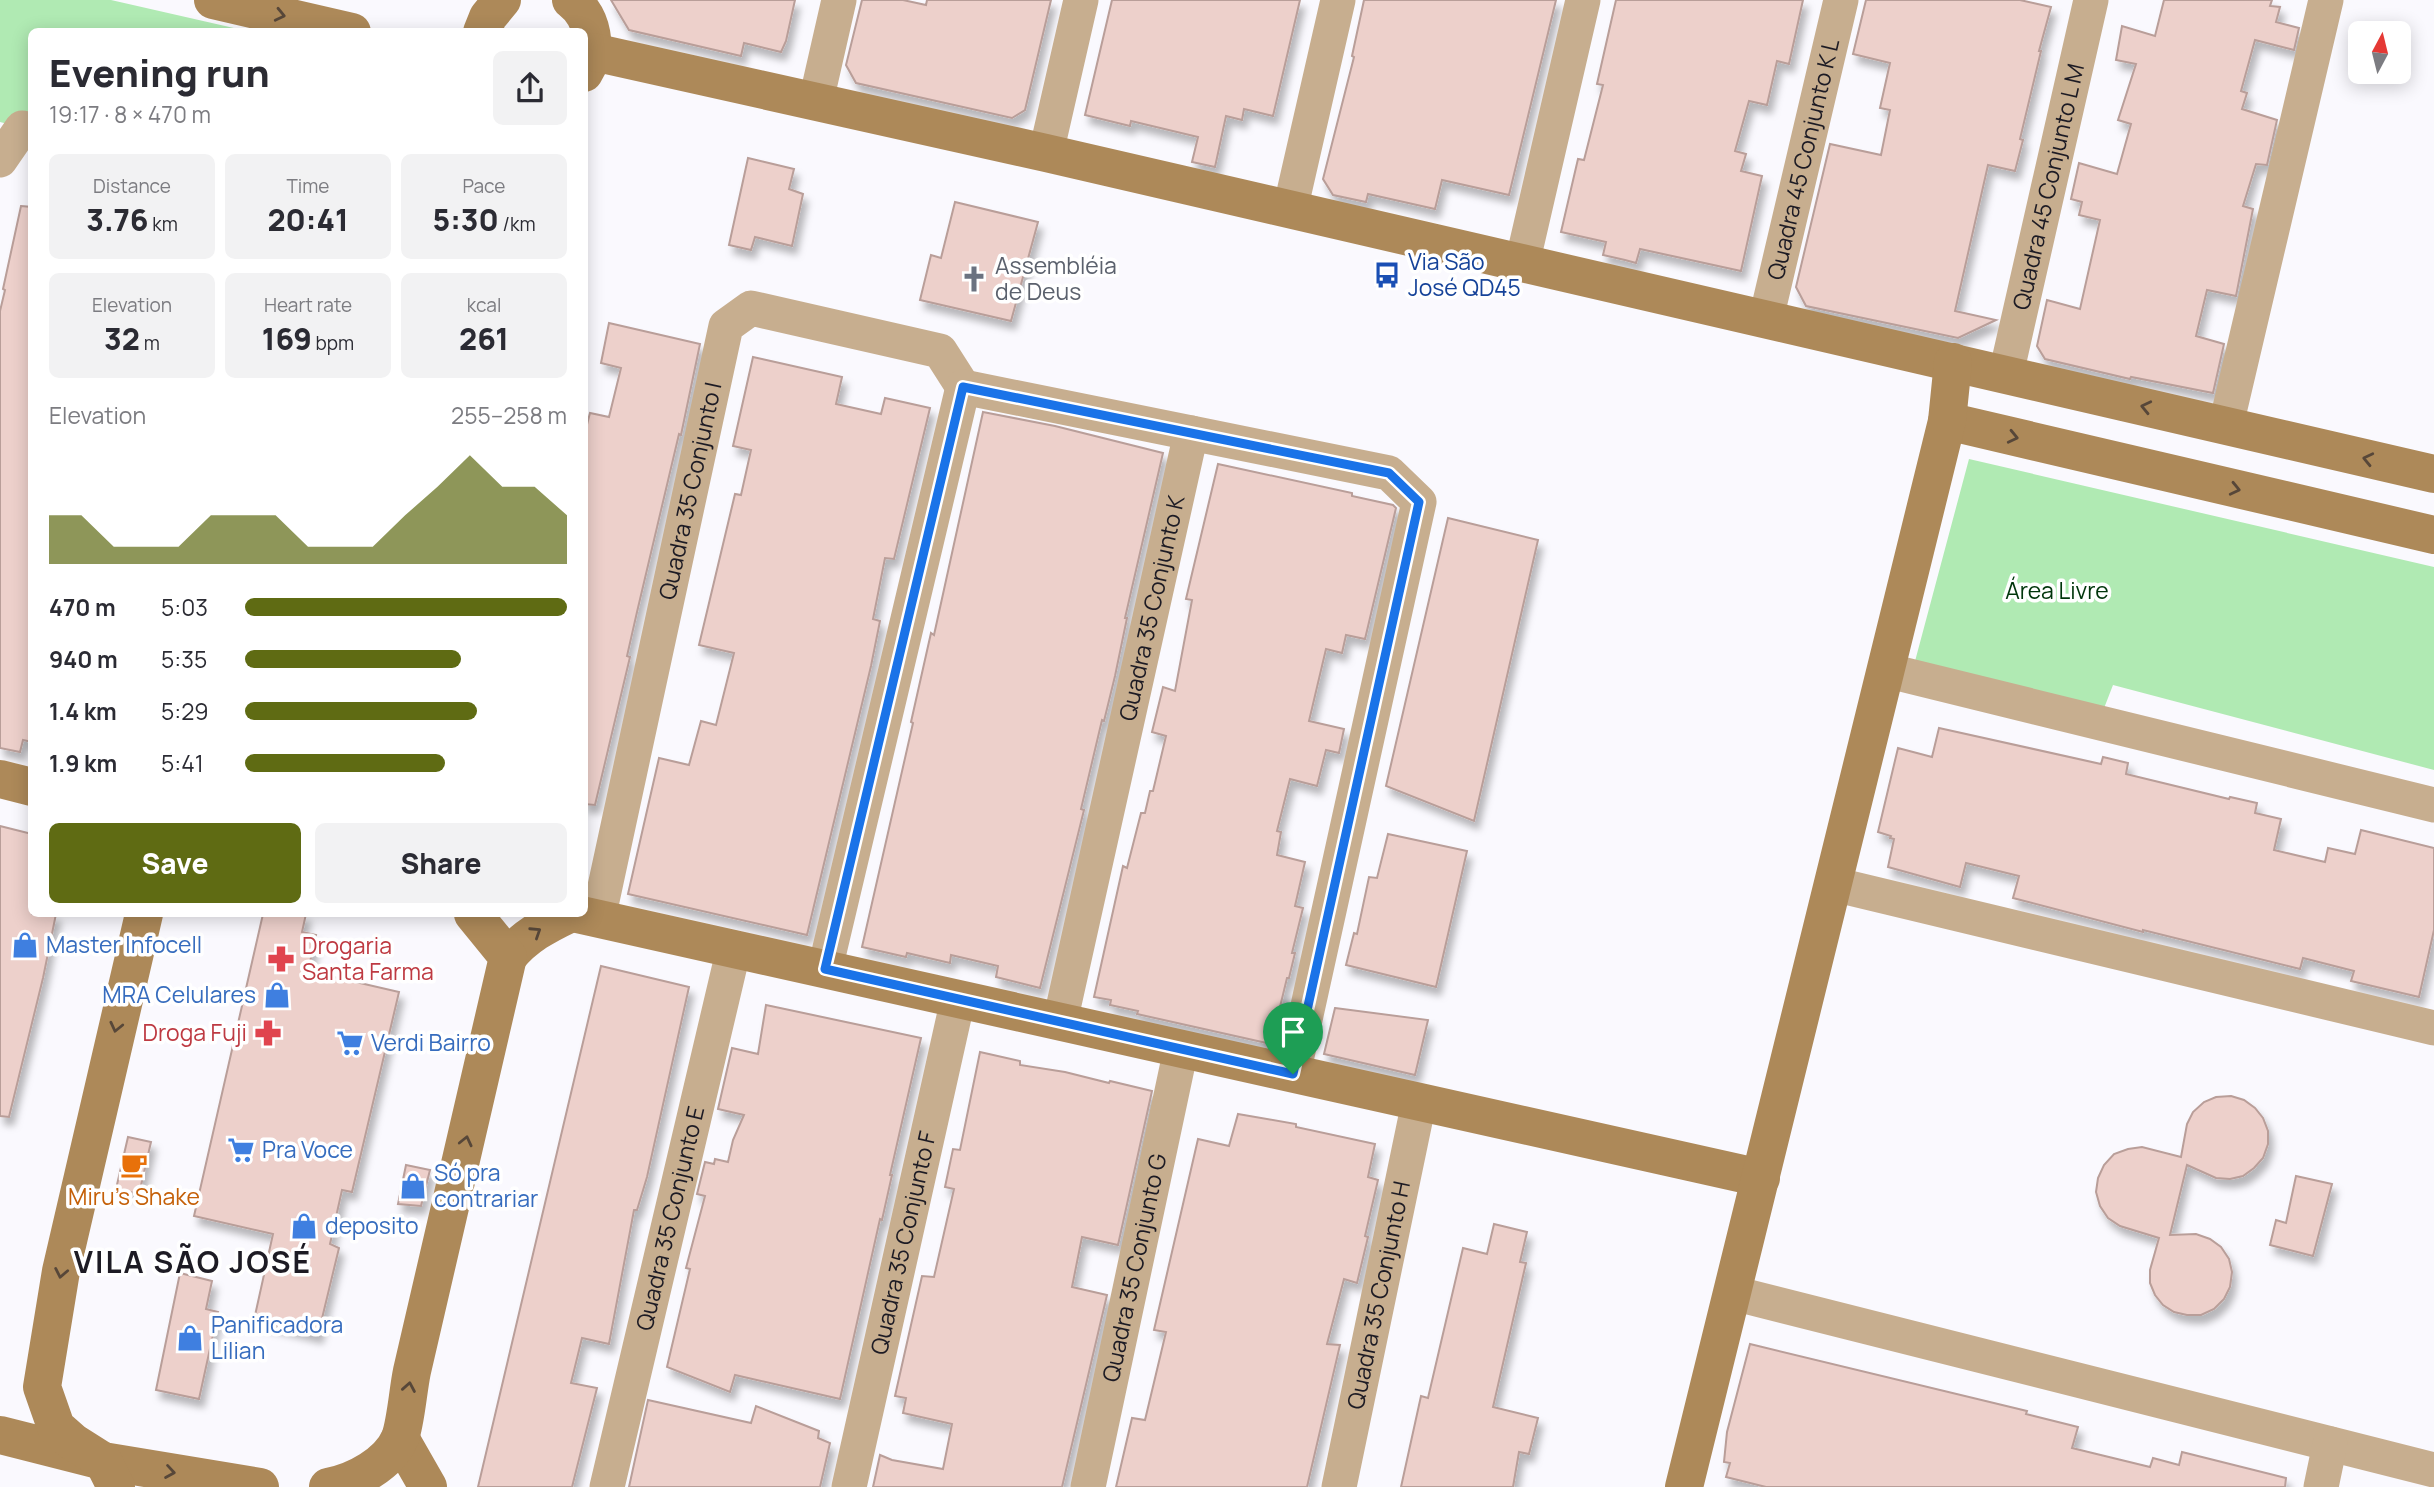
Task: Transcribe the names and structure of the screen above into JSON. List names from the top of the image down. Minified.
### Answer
{"streets":{"street":["Quadra 45 Conjunto K L","Quadra 45 Conjunto L M","Quadra 35 Conjunto I","Quadra 35 Conjunto K","Quadra 35 Conjunto E","Quadra 35 Conjunto F","Quadra 35 Conjunto G","Quadra 35 Conjunto H"]},"districts":["VILA SÃO JOSÉ"],"parks":["Área Livre"],"places":{"bus stop":["Via São José QD45"],"church":["Assembléia de Deus"],"shop":["Master Infocell","MRA Celulares","Só pra contrariar","deposito","Panificadora Lilian"],"pharmacy":["Drogaria Santa Farma","Droga Fuji"],"supermarket":["Verdi Bairro","Pra Voce"],"cafe":["Miru's Shake"]},"north":"top","page":{"heading":["Evening run","19:17 · 8 × 470 m"],"stats":[["Distance","3.76 km"],["Time","20:41"],["Pace","5:30 /km"],["Elevation","32 m"],["Heart rate","169 bpm"],["kcal","261"]],"chart":["Elevation","255–258 m"],"list":[{"name":"470 m","note":"5:03"},{"name":"940 m","note":"5:35"},{"name":"1.4 km","note":"5:29"},{"name":"1.9 km","note":"5:41"}],"buttons":["Save","Share"]}}
